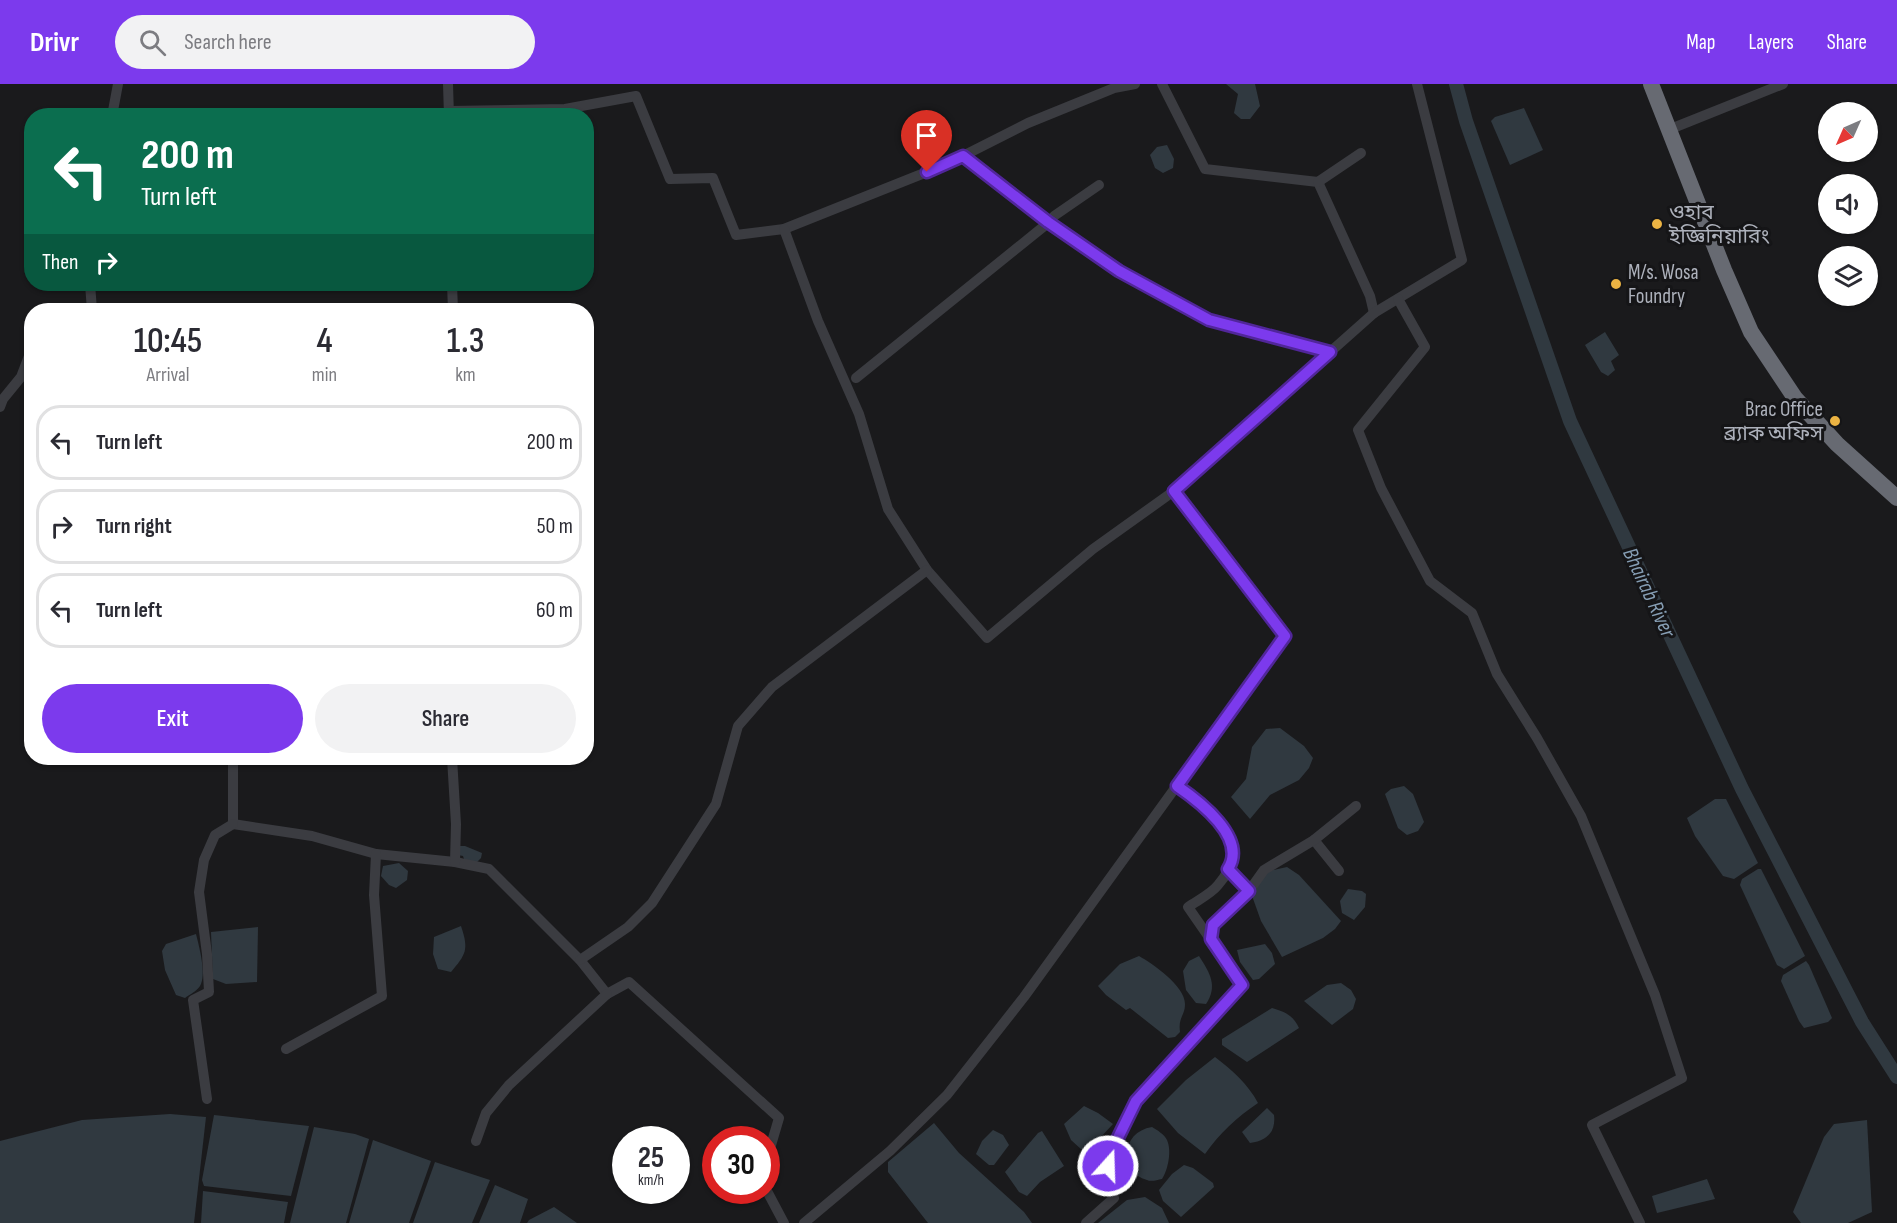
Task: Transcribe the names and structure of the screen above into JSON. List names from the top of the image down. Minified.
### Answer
{"water":["Bhairab River"],"places":["ওহাব ইজ্ঞিনিয়ারিং","M/s. Wosa Foundry","Brac Office ব্র্যাক অফিস"],"north":"bottom left","page":{"header":"Drivr","search":"Search here","nav":["Map","Layers","Share"],"turn":["200 m","Turn left"],"then":"Then","eta":["10:45","Arrival","4","min","1.3","km"],"list":[{"name":"Turn left","value":"200 m"},{"name":"Turn right","value":"50 m"},{"name":"Turn left","value":"60 m"}],"buttons":["Exit","Share"],"speed":"25 km/h","limit":"30"}}
